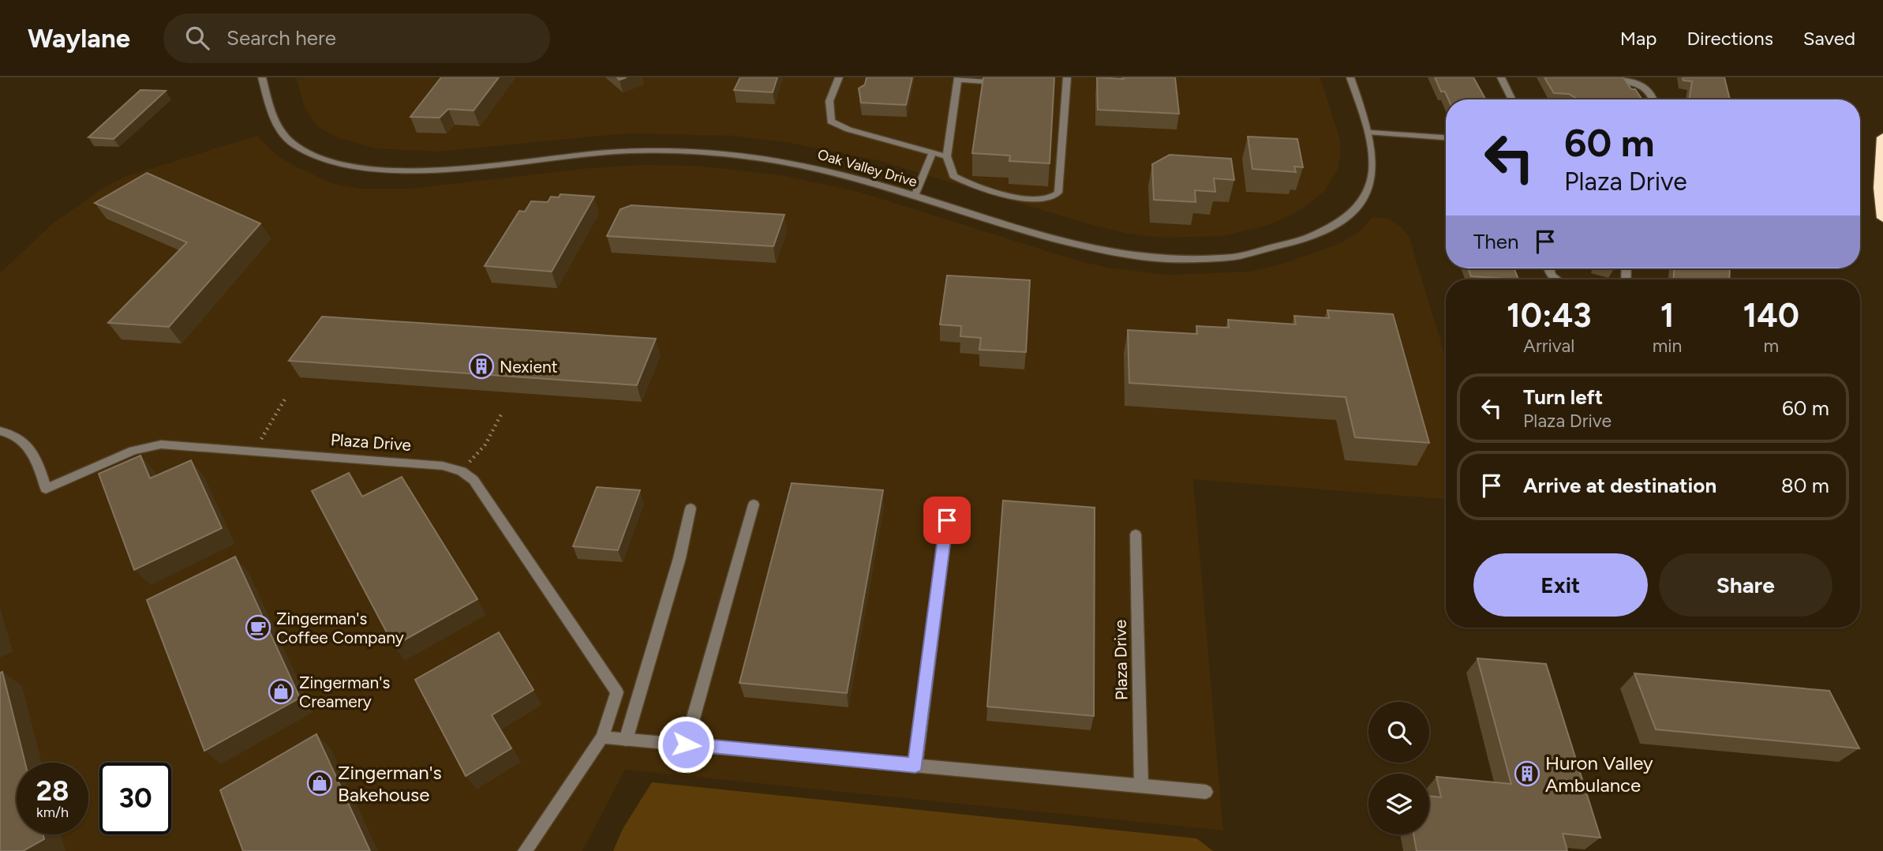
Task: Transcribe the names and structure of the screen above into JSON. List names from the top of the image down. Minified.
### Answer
{"streets":{"street":["Oak Valley Drive","Plaza Drive"]},"places":{"building":["Nexient","Huron Valley Ambulance"],"cafe":["Zingerman's Coffee Company"],"shop":["Zingerman's Creamery","Zingerman's Bakehouse"]},"page":{"header":"Waylane","search":"Search here","nav":["Map","Directions","Saved"],"turn":["60 m","Plaza Drive"],"then":"Then","eta":["10:43","Arrival","1","min","140","m"],"list":[{"name":"Turn left","note":"Plaza Drive","value":"60 m"},{"name":"Arrive at destination","value":"80 m"}],"buttons":["Exit","Share"],"speed":"28 km/h","limit":"30"}}
